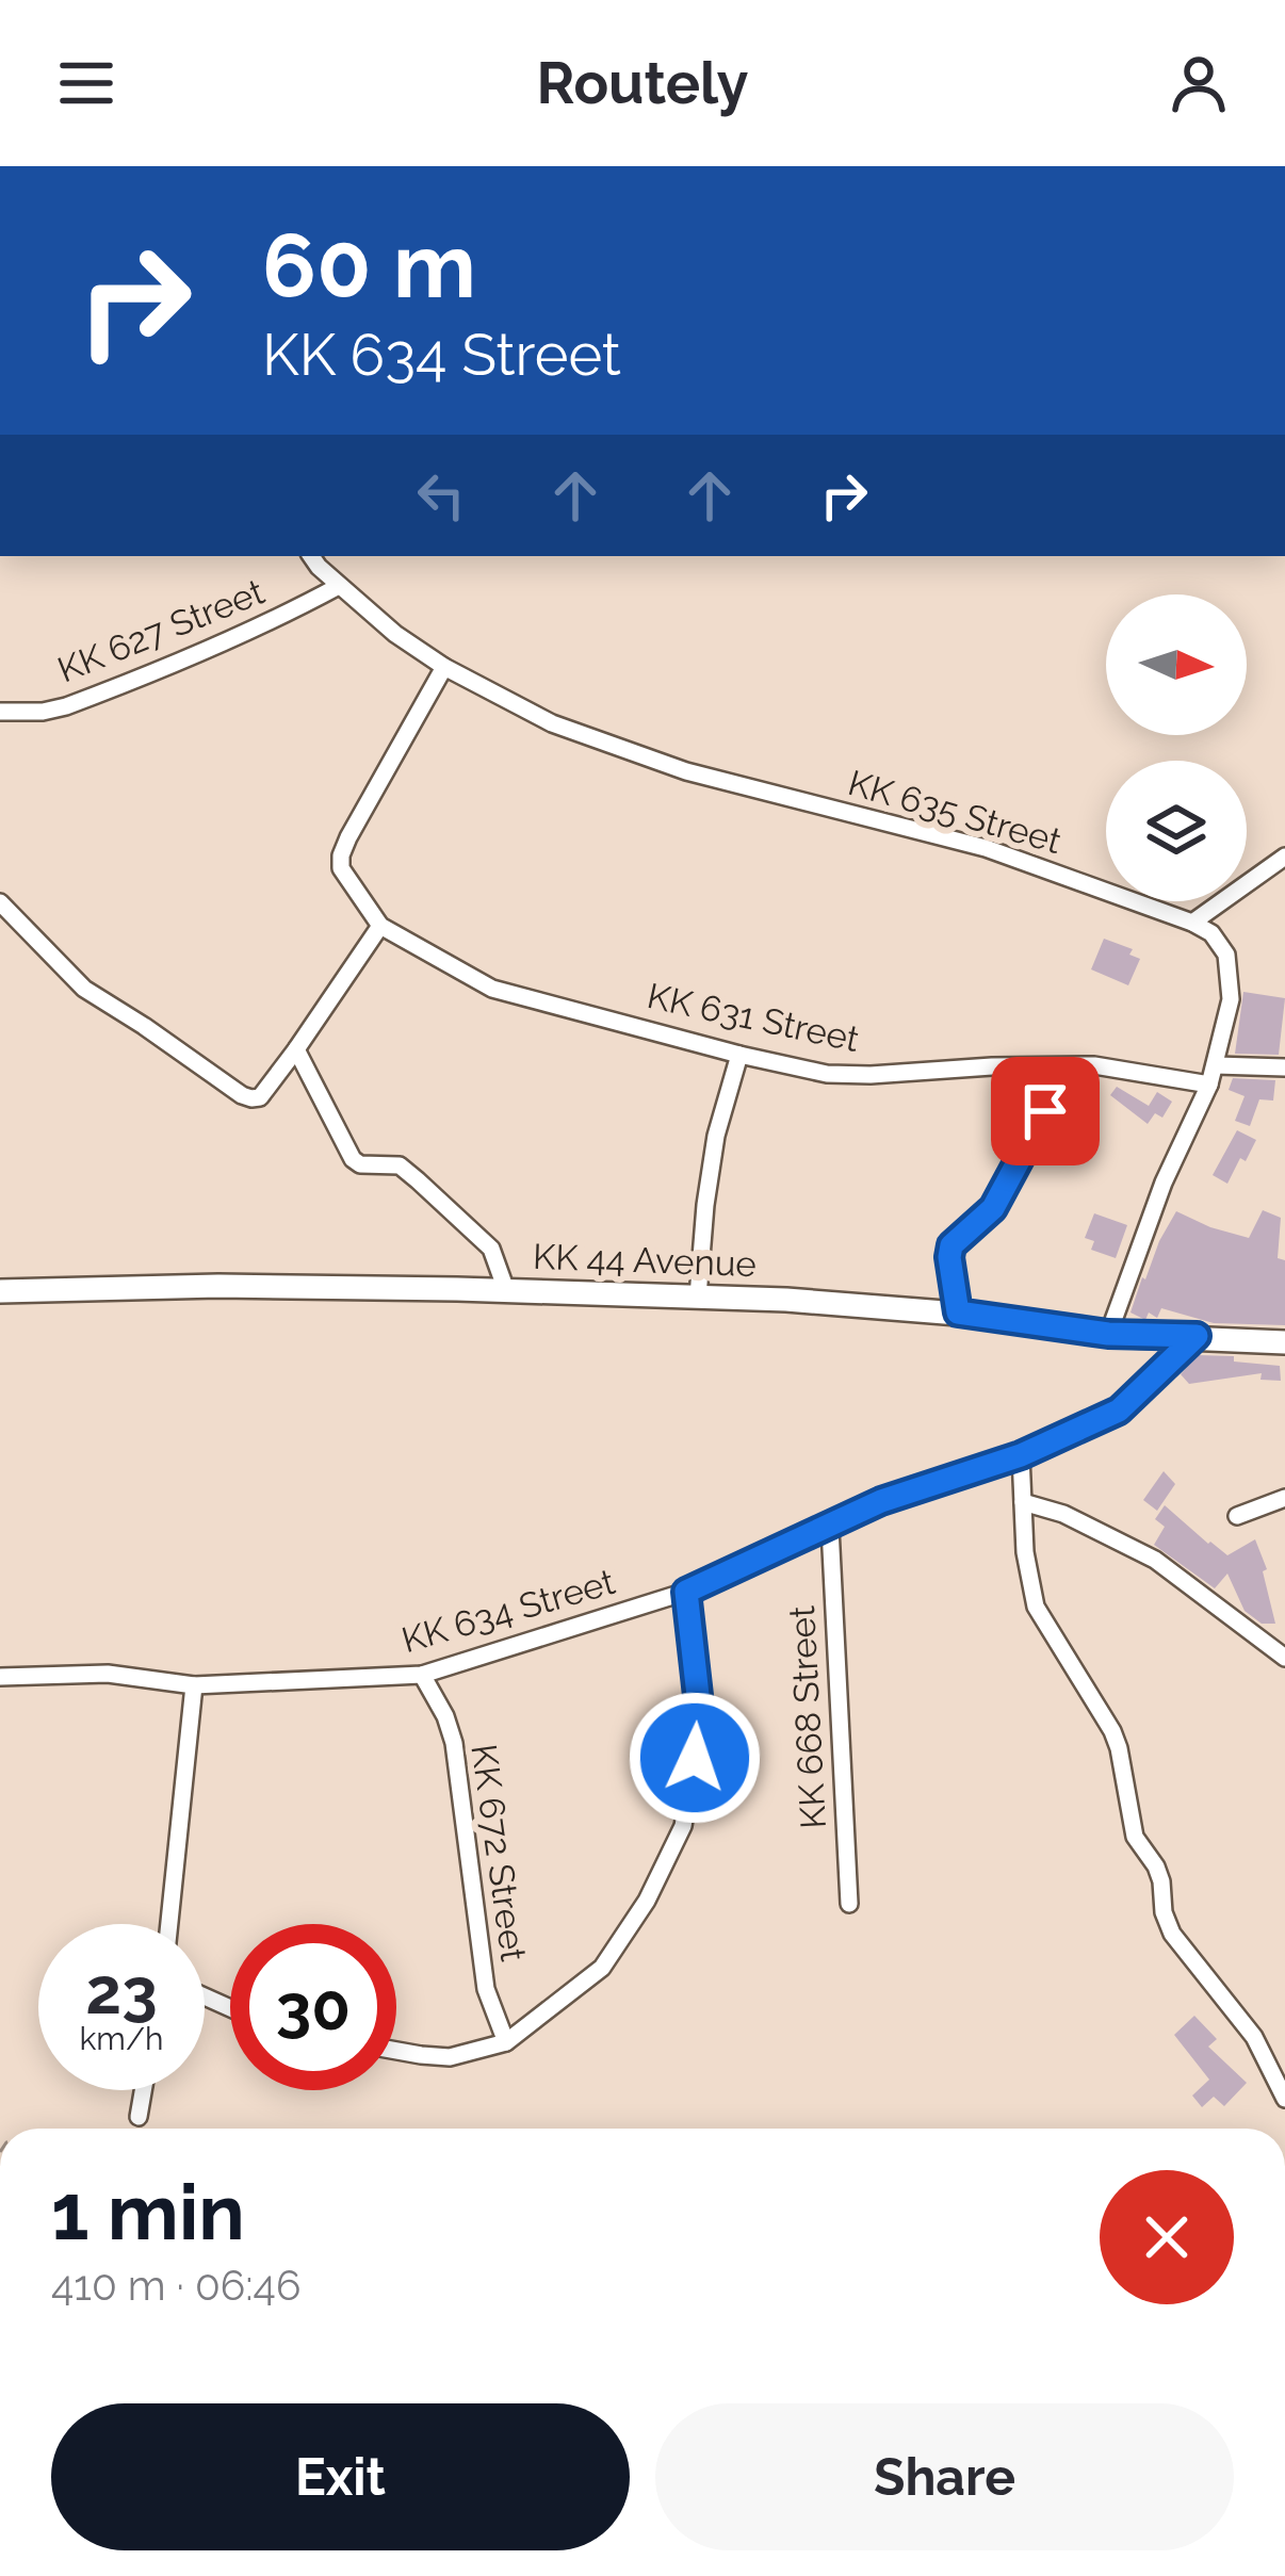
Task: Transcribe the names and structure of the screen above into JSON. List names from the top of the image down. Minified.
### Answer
{"streets":{"main road":["KK 44 Avenue"],"street":["KK 627 Street","KK 635 Street","KK 631 Street","KK 634 Street","KK 668 Street","KK 672 Street"]},"crossings":[["KK 627 Street","KK 635 Street"],["KK 635 Street","KK 631 Street"],["KK 44 Avenue","KK 634 Street"],["KK 634 Street","KK 668 Street"],["KK 634 Street","KK 672 Street"]],"north":"right","page":{"header":"Routely","turn":["60 m","KK 634 Street"],"speed":"23 km/h","limit":"30","heading":["1 min","410 m · 06:46"],"buttons":["Exit","Share"]}}
